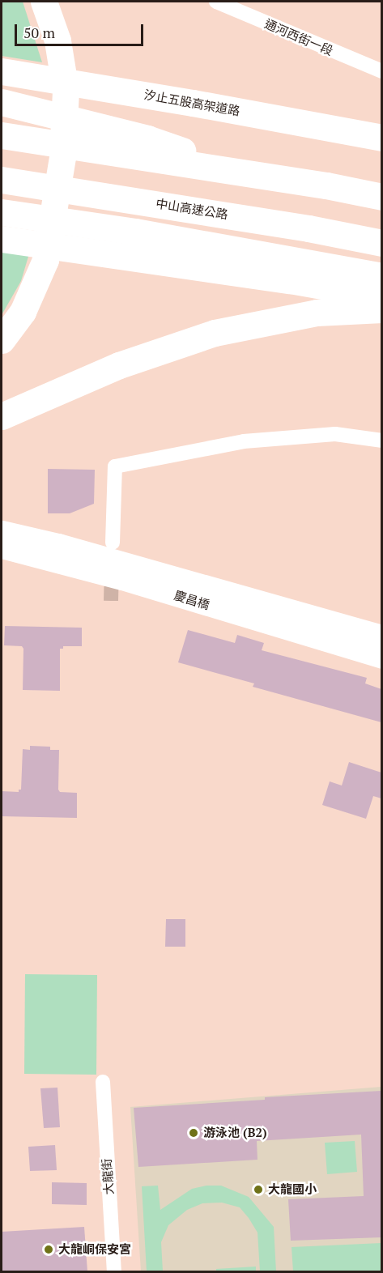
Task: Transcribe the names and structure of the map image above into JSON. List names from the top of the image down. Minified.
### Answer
{"streets":{"highway":["汐止五股高架道路","中山高速公路"],"street":["通河西街一段","慶昌橋","大龍街"]},"places":["游泳池 (B2)","大龍國小","大龍峒保安宮"],"scale_bar":"50 m"}
